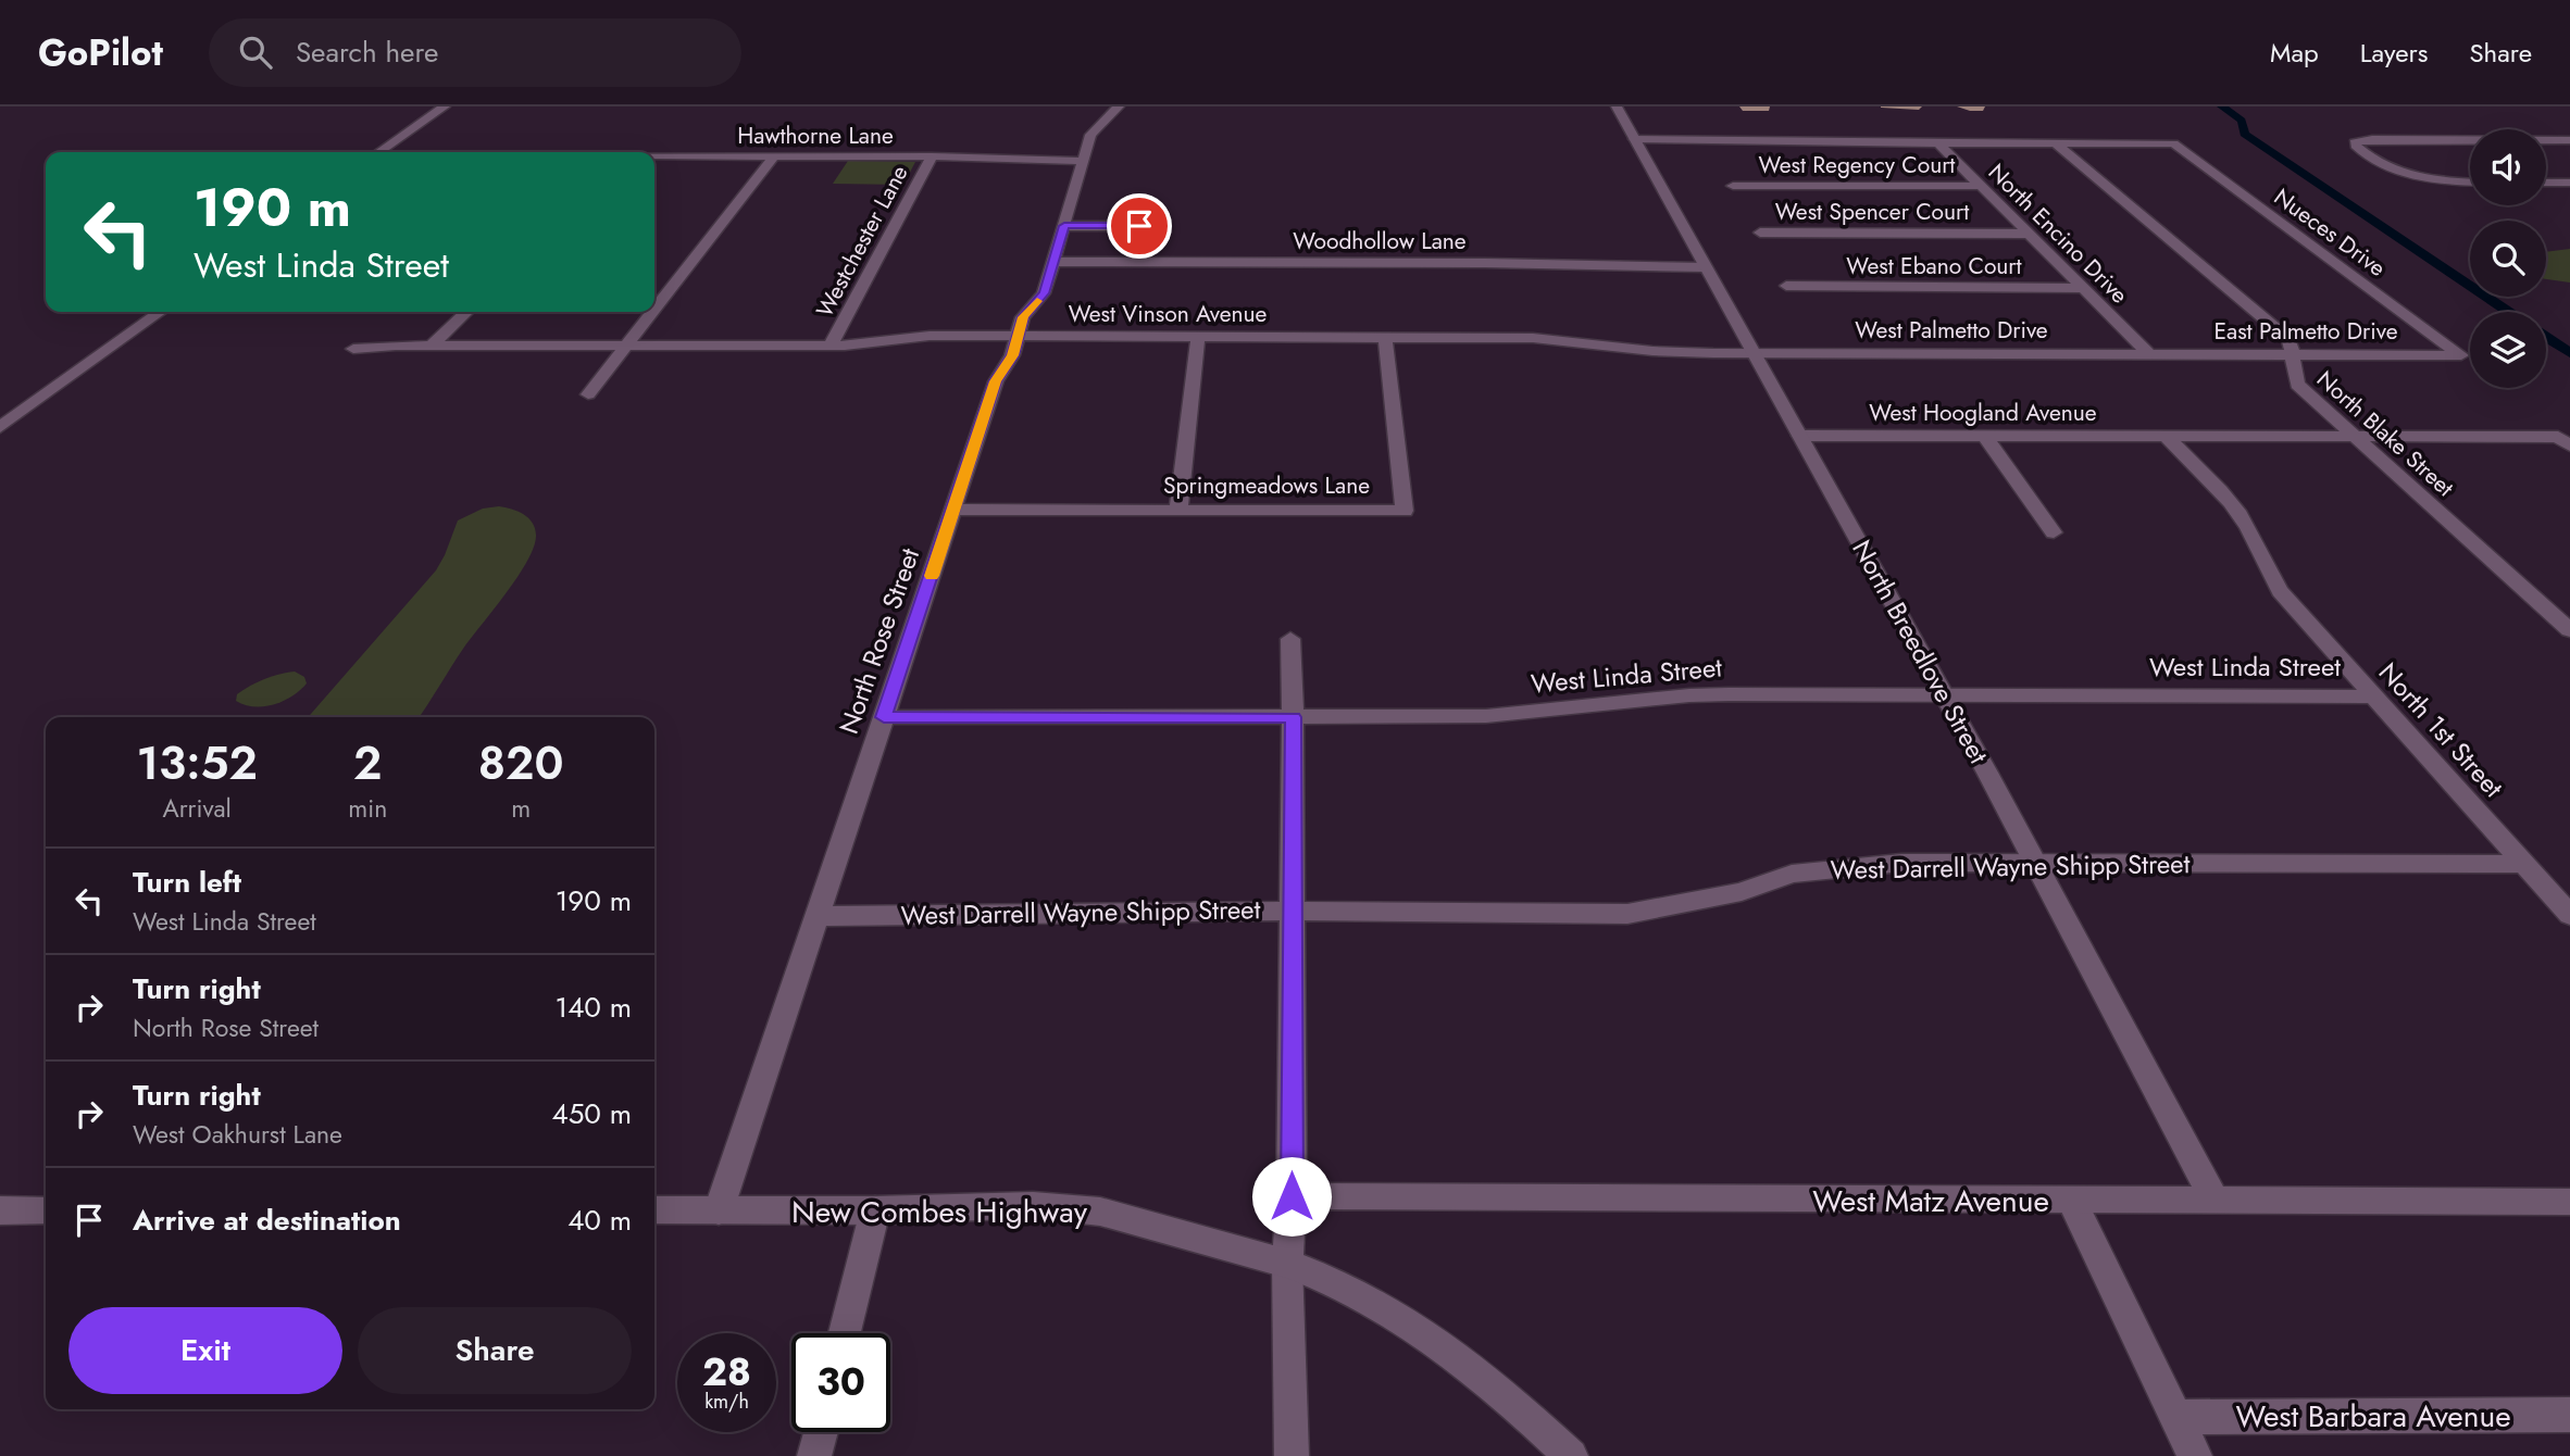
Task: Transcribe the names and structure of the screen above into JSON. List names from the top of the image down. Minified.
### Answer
{"streets":{"street":["Hawthorne Lane","West Regency Court","West Spencer Court","Nueces Drive","North Encino Drive","Westchester Lane","Woodhollow Lane","West Ebano Court","West Vinson Avenue","West Palmetto Drive","East Palmetto Drive","West Hoogland Avenue","North Blake Street","Springmeadows Lane","North Rose Street","North Breedlove Street","West Linda Street","North 1st Street","West Darrell Wayne Shipp Street","West Matz Avenue","New Combes Highway","West Barbara Avenue"]},"crossings":[["Hawthorne Lane","Westchester Lane"],["Hawthorne Lane","North Rose Street"],["West Regency Court","North Encino Drive"],["West Spencer Court","North Encino Drive"],["Nueces Drive","East Palmetto Drive"],["Nueces Drive","North Blake Street"],["North Encino Drive","West Ebano Court"],["North Encino Drive","West Palmetto Drive"],["North Encino Drive","East Palmetto Drive"],["Westchester Lane","West Vinson Avenue"],["Woodhollow Lane","North Rose Street"],["Woodhollow Lane","North Breedlove Street"],["West Vinson Avenue","West Palmetto Drive"],["West Vinson Avenue","Springmeadows Lane"],["West Vinson Avenue","North Rose Street"],["West Vinson Avenue","North Breedlove Street"],["West Palmetto Drive","East Palmetto Drive"],["West Palmetto Drive","North Breedlove Street"],["East Palmetto Drive","North Blake Street"],["West Hoogland Avenue","North Blake Street"],["West Hoogland Avenue","North Breedlove Street"],["West Hoogland Avenue","North 1st Street"],["Springmeadows Lane","North Rose Street"],["North Rose Street","West Linda Street"],["North Rose Street","West Darrell Wayne Shipp Street"],["North Rose Street","New Combes Highway"],["North Breedlove Street","West Linda Street"],["North Breedlove Street","West Darrell Wayne Shipp Street"],["North Breedlove Street","West Matz Avenue"],["West Linda Street","North 1st Street"],["North 1st Street","West Darrell Wayne Shipp Street"]],"page":{"header":"GoPilot","search":"Search here","nav":["Map","Layers","Share"],"turn":["190 m","West Linda Street"],"eta":["13:52","Arrival","2","min","820","m"],"list":[{"name":"Turn left","note":"West Linda Street","value":"190 m"},{"name":"Turn right","note":"North Rose Street","value":"140 m"},{"name":"Turn right","note":"West Oakhurst Lane","value":"450 m"},{"name":"Arrive at destination","value":"40 m"}],"buttons":["Exit","Share"],"speed":"28 km/h","limit":"30"}}
